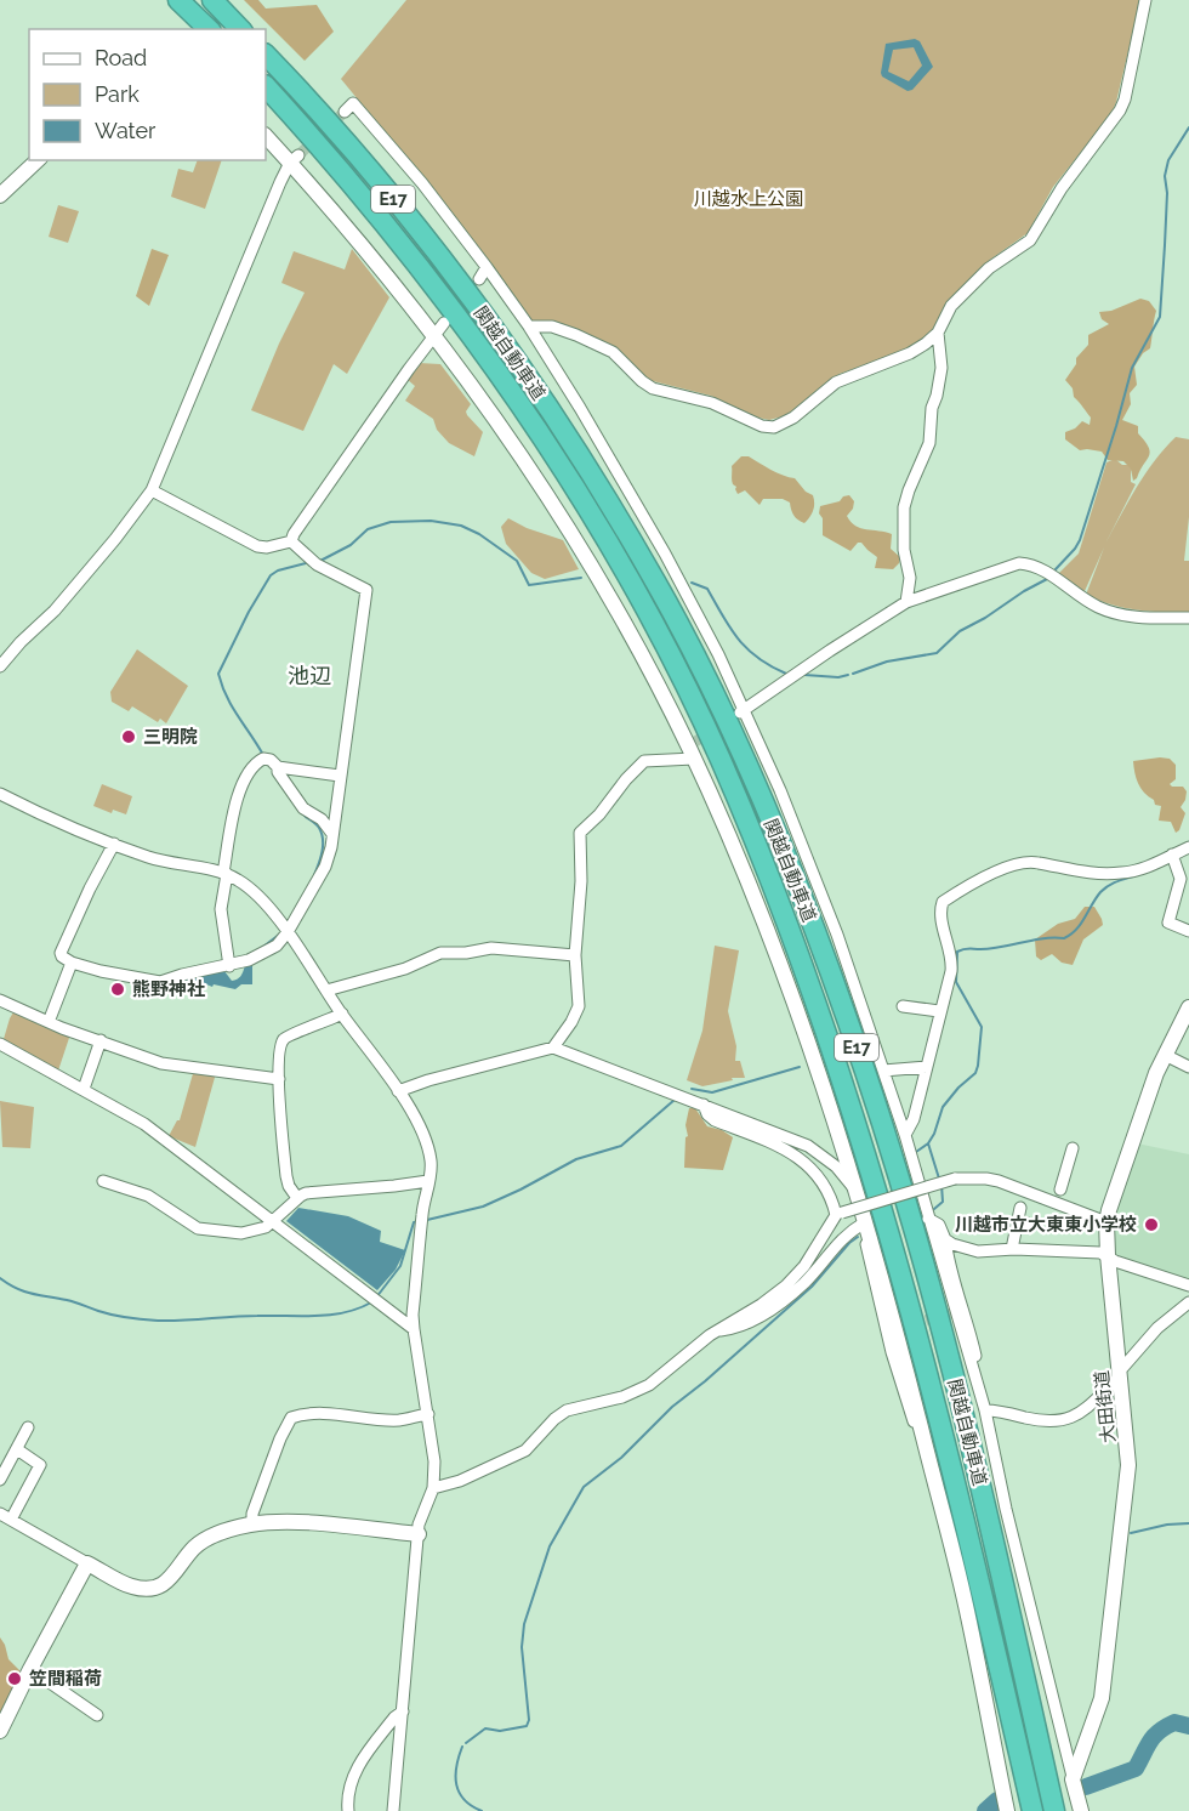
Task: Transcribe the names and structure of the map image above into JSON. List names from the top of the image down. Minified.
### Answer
{"streets":{"highway":["E17","関越自動車道"],"street":["大田街道"]},"districts":["池辺"],"parks":["川越水上公園"],"places":["三明院","熊野神社","川越市立大東東小学校","笠間稲荷"],"legend":["Road","Park","Water"]}
